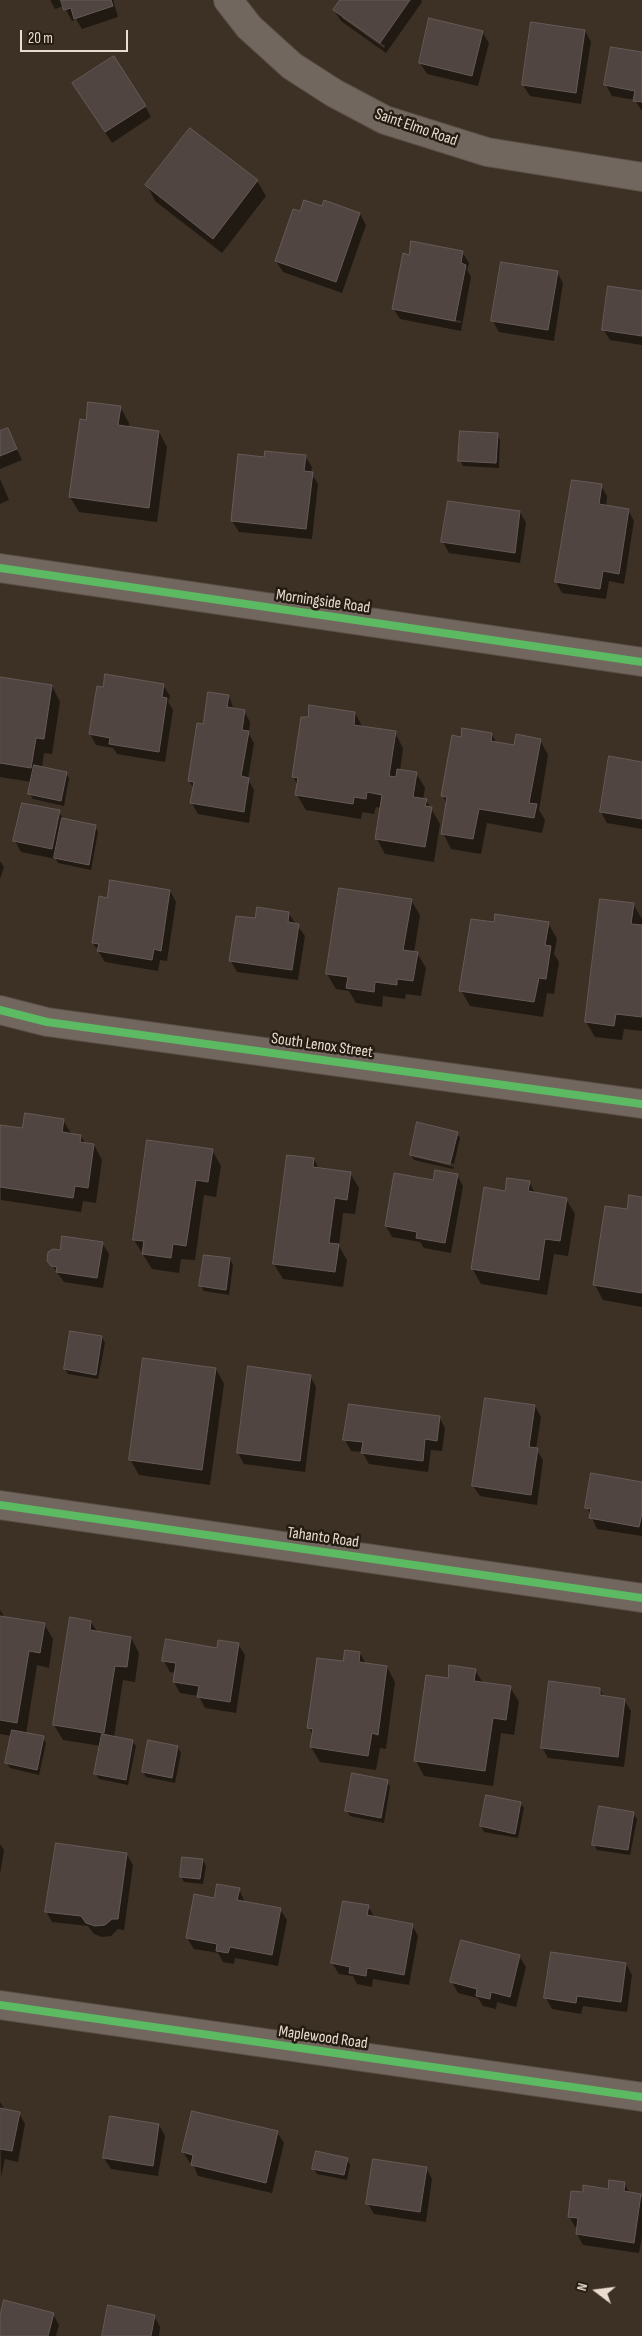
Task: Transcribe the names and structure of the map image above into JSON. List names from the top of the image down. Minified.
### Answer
{"streets":{"street":["Saint Elmo Road","Morningside Road","South Lenox Street","Tahanto Road","Maplewood Road"]},"scale_bar":"20 m","north":"left"}
